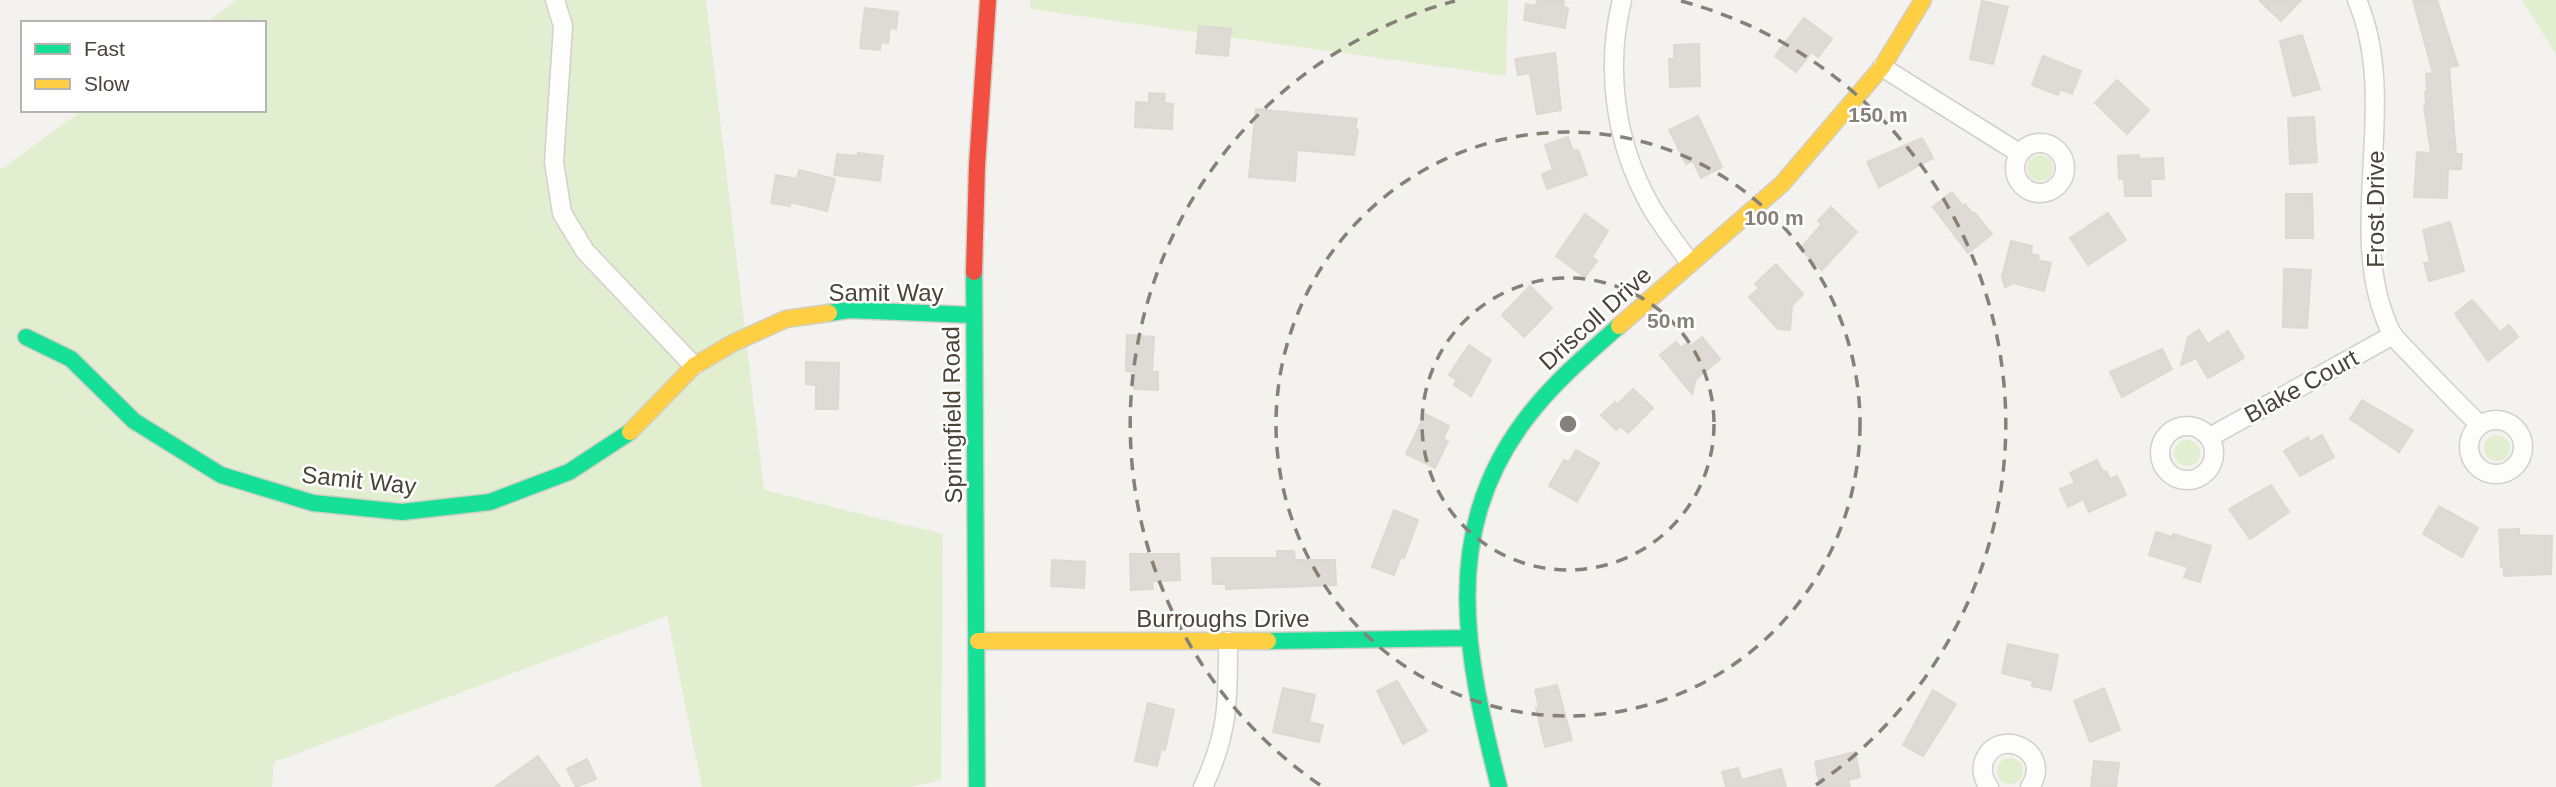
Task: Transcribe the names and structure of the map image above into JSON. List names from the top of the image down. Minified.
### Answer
{"streets":{"street":["Frost Drive","Samit Way","Driscoll Drive","Blake Court","Springfield Road","Burroughs Drive"]},"crossings":[["Frost Drive","Blake Court"],["Samit Way","Springfield Road"],["Driscoll Drive","Burroughs Drive"],["Springfield Road","Burroughs Drive"]],"legend":["Fast","Slow"],"rings":["150 m","100 m","50 m"]}
